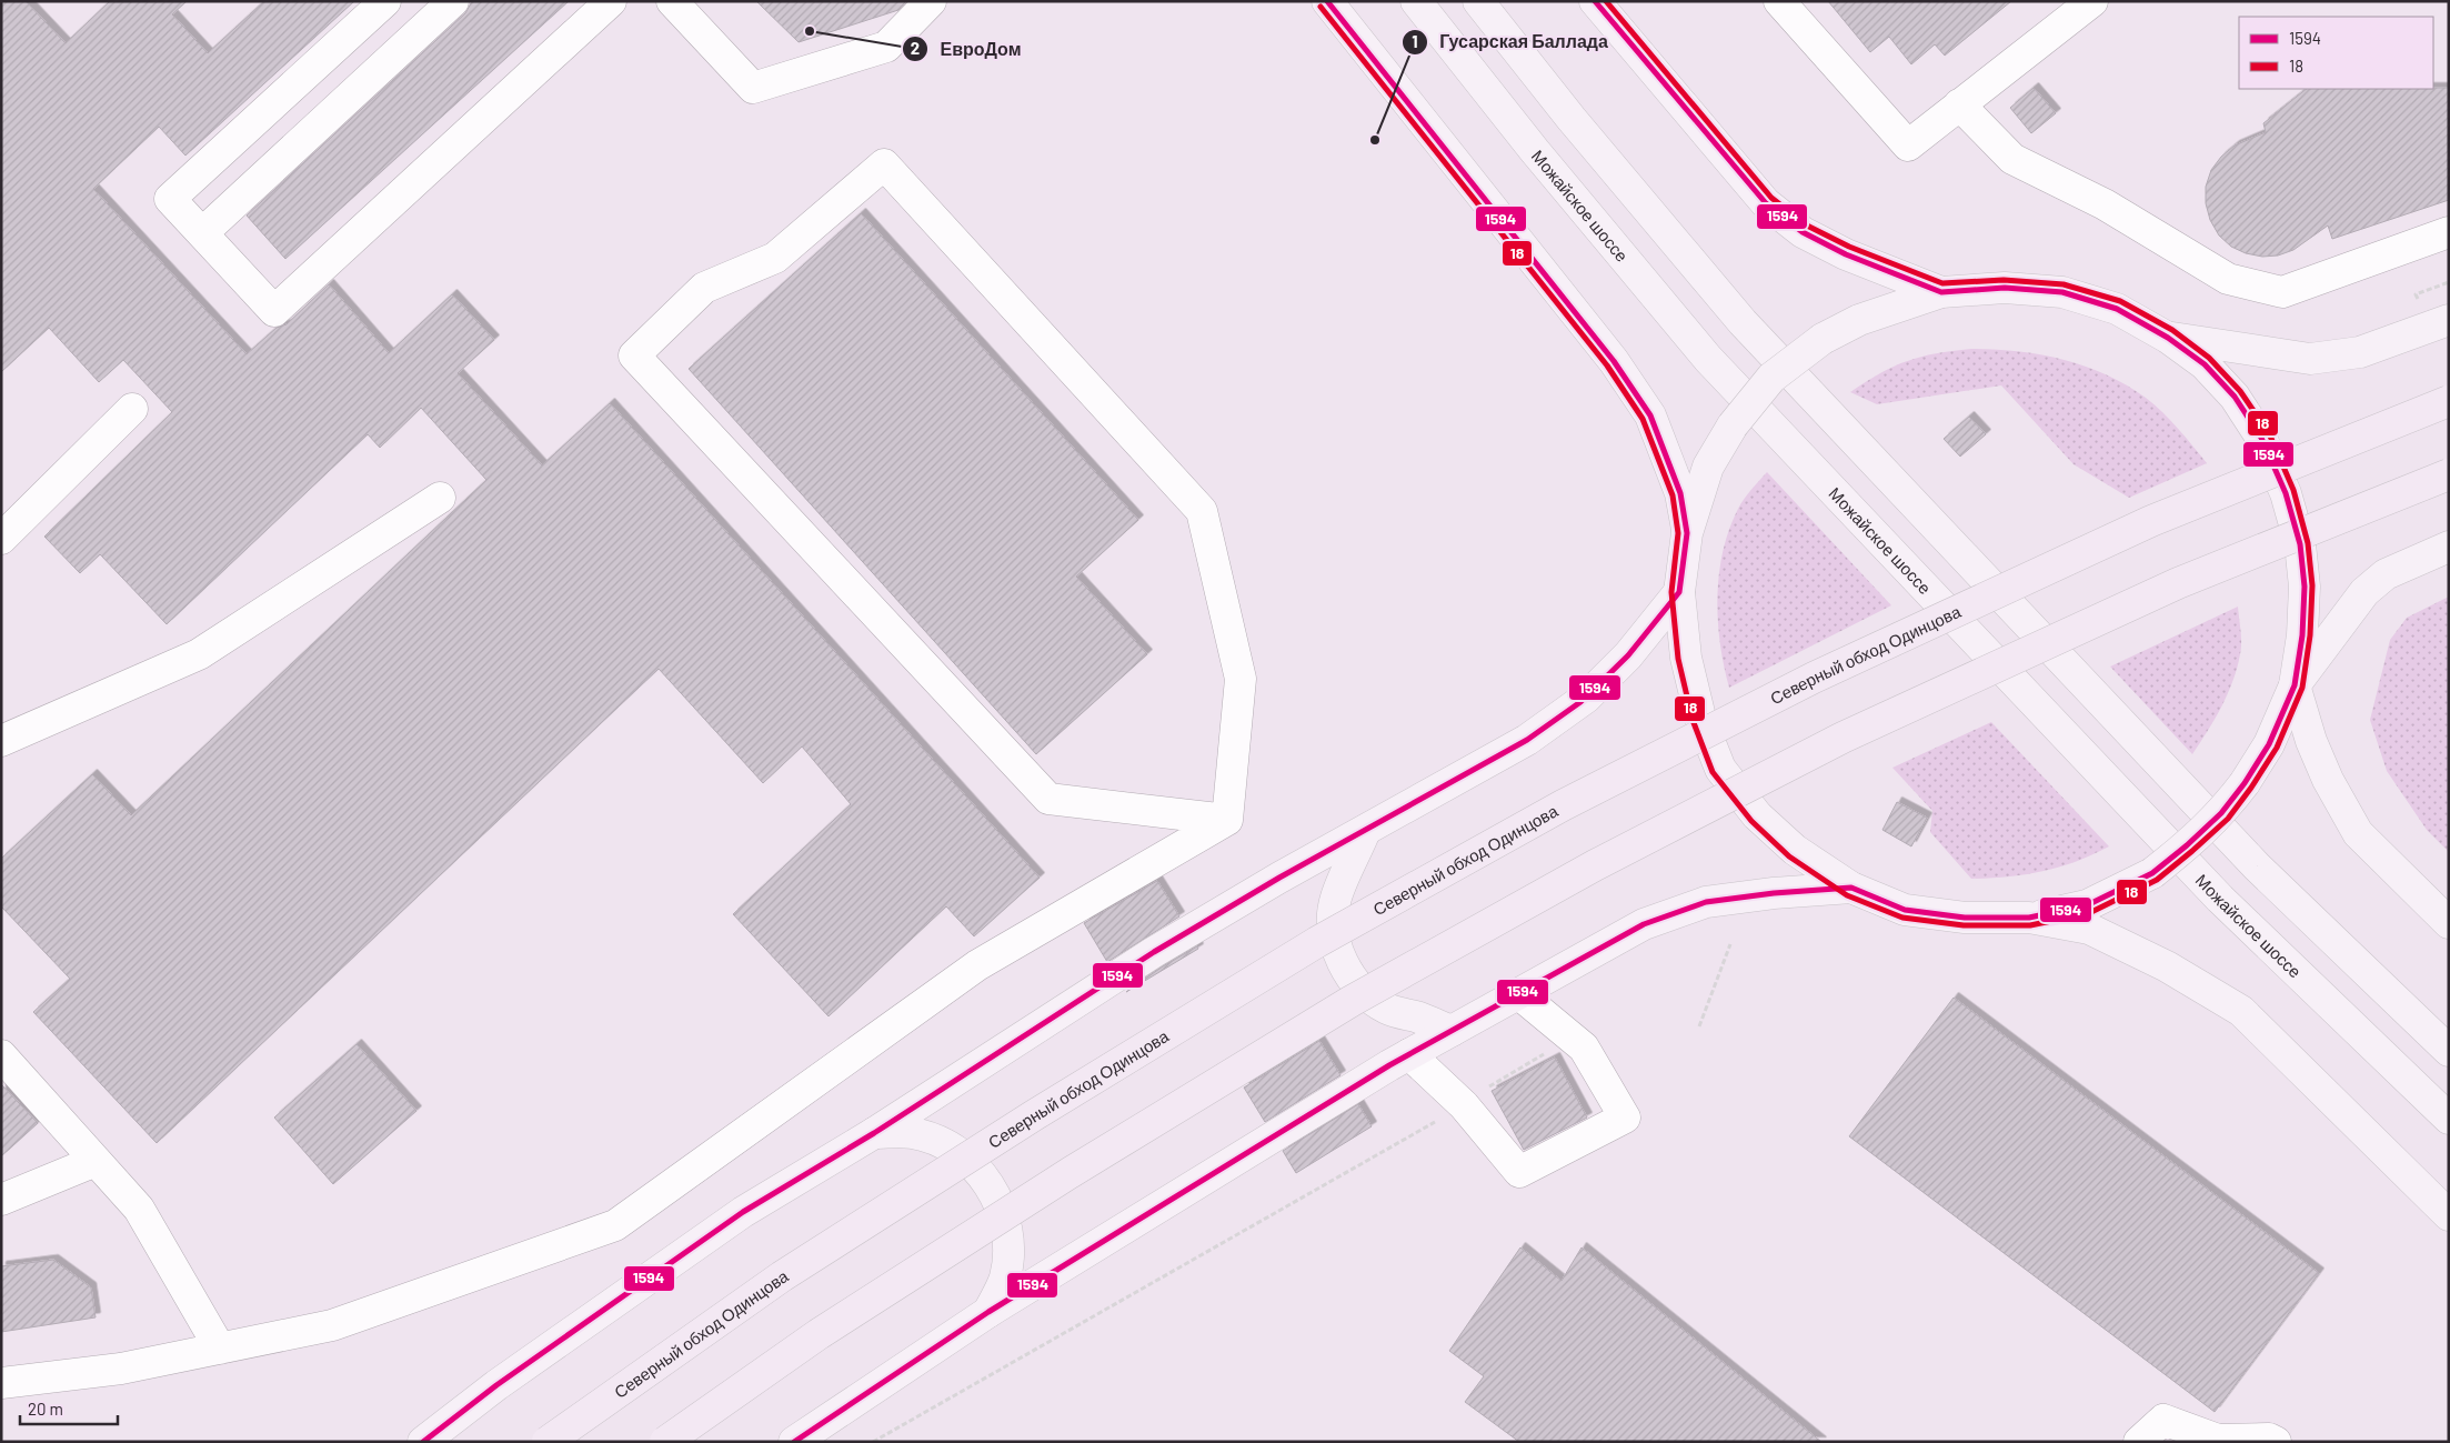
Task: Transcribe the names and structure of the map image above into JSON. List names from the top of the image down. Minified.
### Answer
{"streets":{"highway":["Северный обход Одинцова"],"main road":["Можайское шоссе"]},"places":["ЕвроДом","Гусарская Баллада"],"lines":["transit line 1594","transit line 18"],"legend":["1594","18"],"scale_bar":"20 m"}
